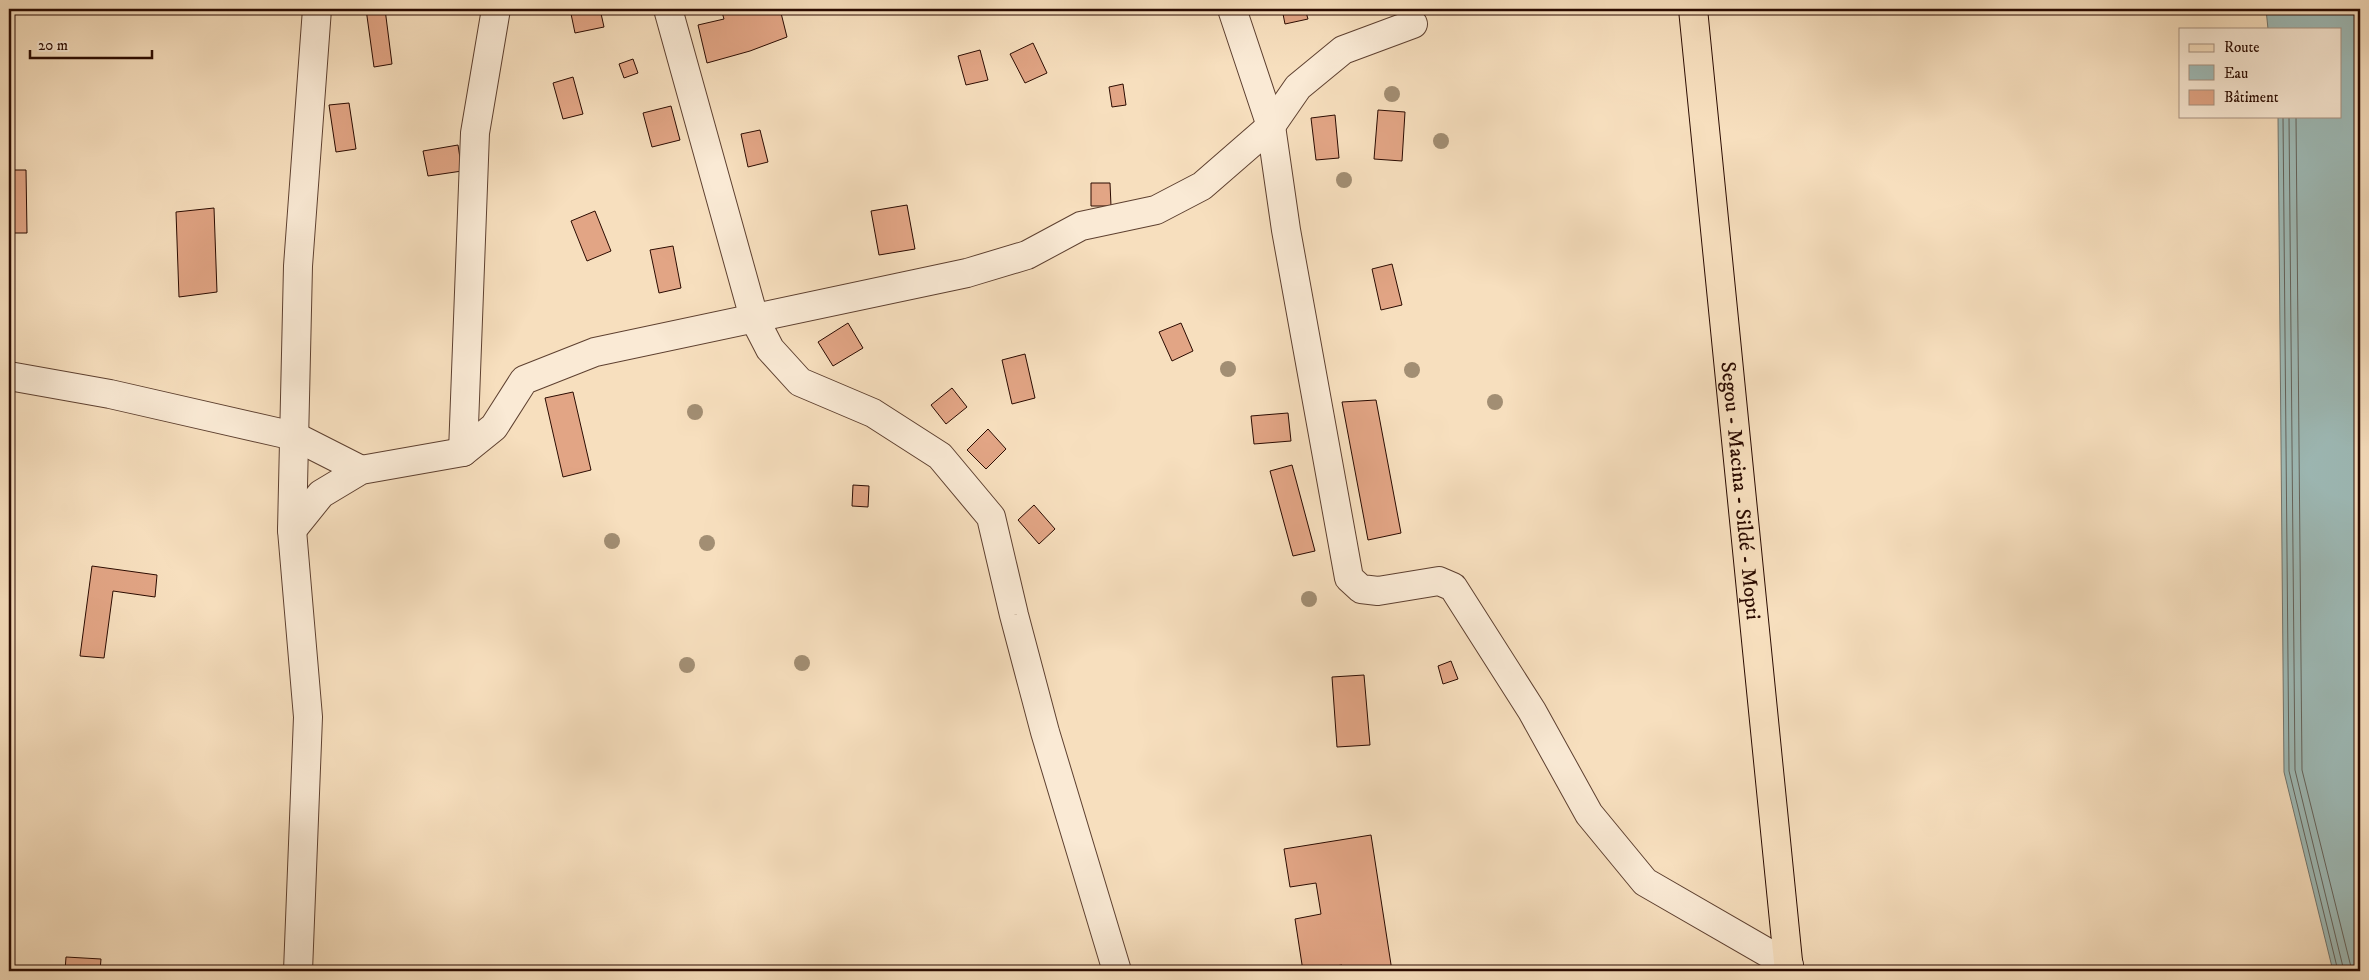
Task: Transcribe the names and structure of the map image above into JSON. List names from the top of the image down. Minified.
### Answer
{"streets":{"main road":["Segou - Macina - Sildé - Mopti"]},"legend":["Route","Eau","Bâtiment"],"scale_bar":"20 m"}
